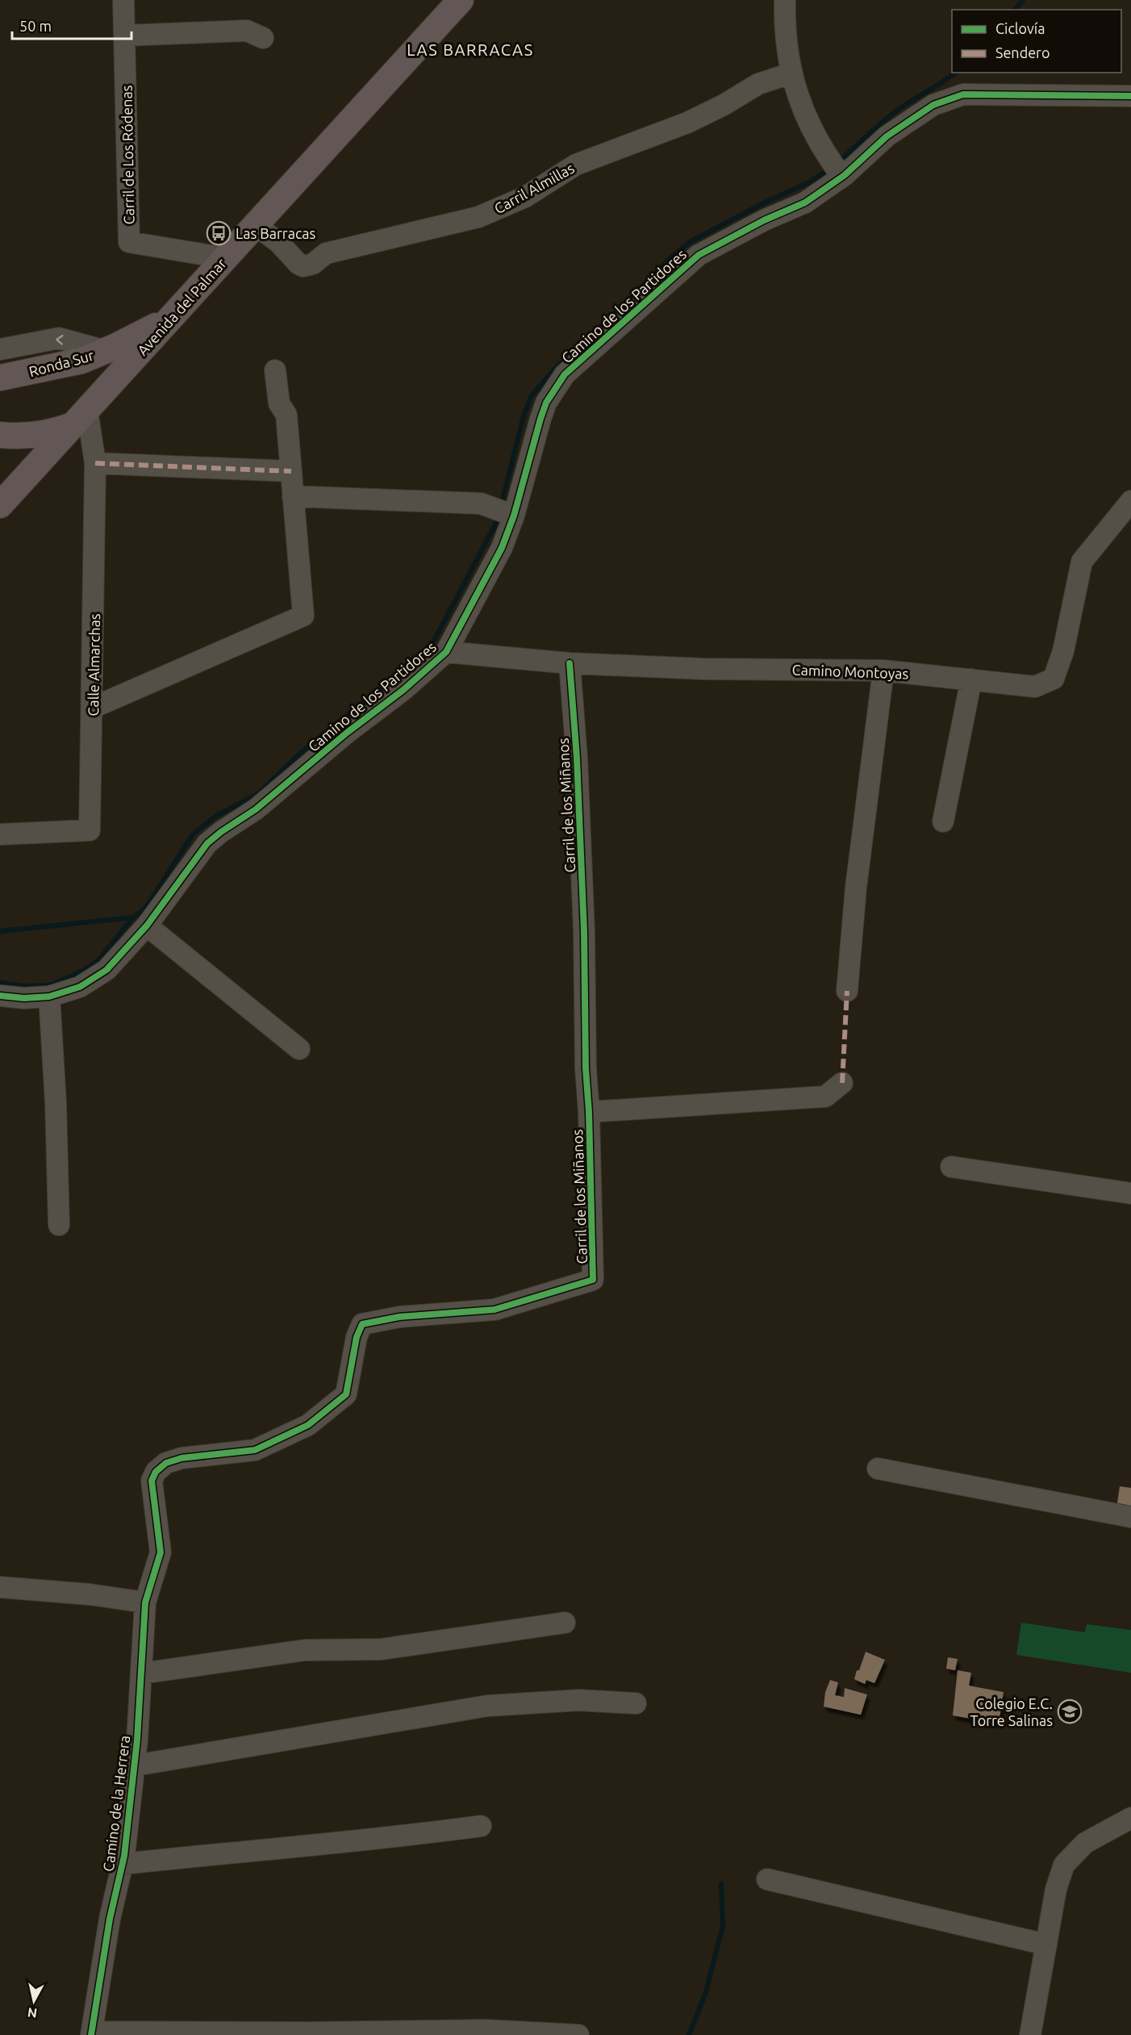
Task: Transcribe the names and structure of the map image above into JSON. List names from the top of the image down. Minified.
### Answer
{"streets":{"main road":["Avenida del Palmar","Ronda Sur"],"street":["Carril de Los Ródenas","Carril Almillas","Camino de los Partidores","Calle Almarchas","Camino Montoyas","Carril de los Miñanos","Camino de la Herrera"]},"crossings":[["Carril de Los Ródenas","Avenida del Palmar"],["Carril Almillas","Avenida del Palmar"],["Camino de los Partidores","Camino Montoyas"],["Avenida del Palmar","Ronda Sur"],["Avenida del Palmar","Calle Almarchas"],["Camino Montoyas","Carril de los Miñanos"],["Carril de los Miñanos","Camino de la Herrera"]],"districts":["LAS BARRACAS"],"places":{"bus stop":["Las Barracas"],"school or university":["Colegio E.C. Torre Salinas"]},"legend":["Ciclovía","Sendero"],"scale_bar":"50 m","north":"bottom"}
